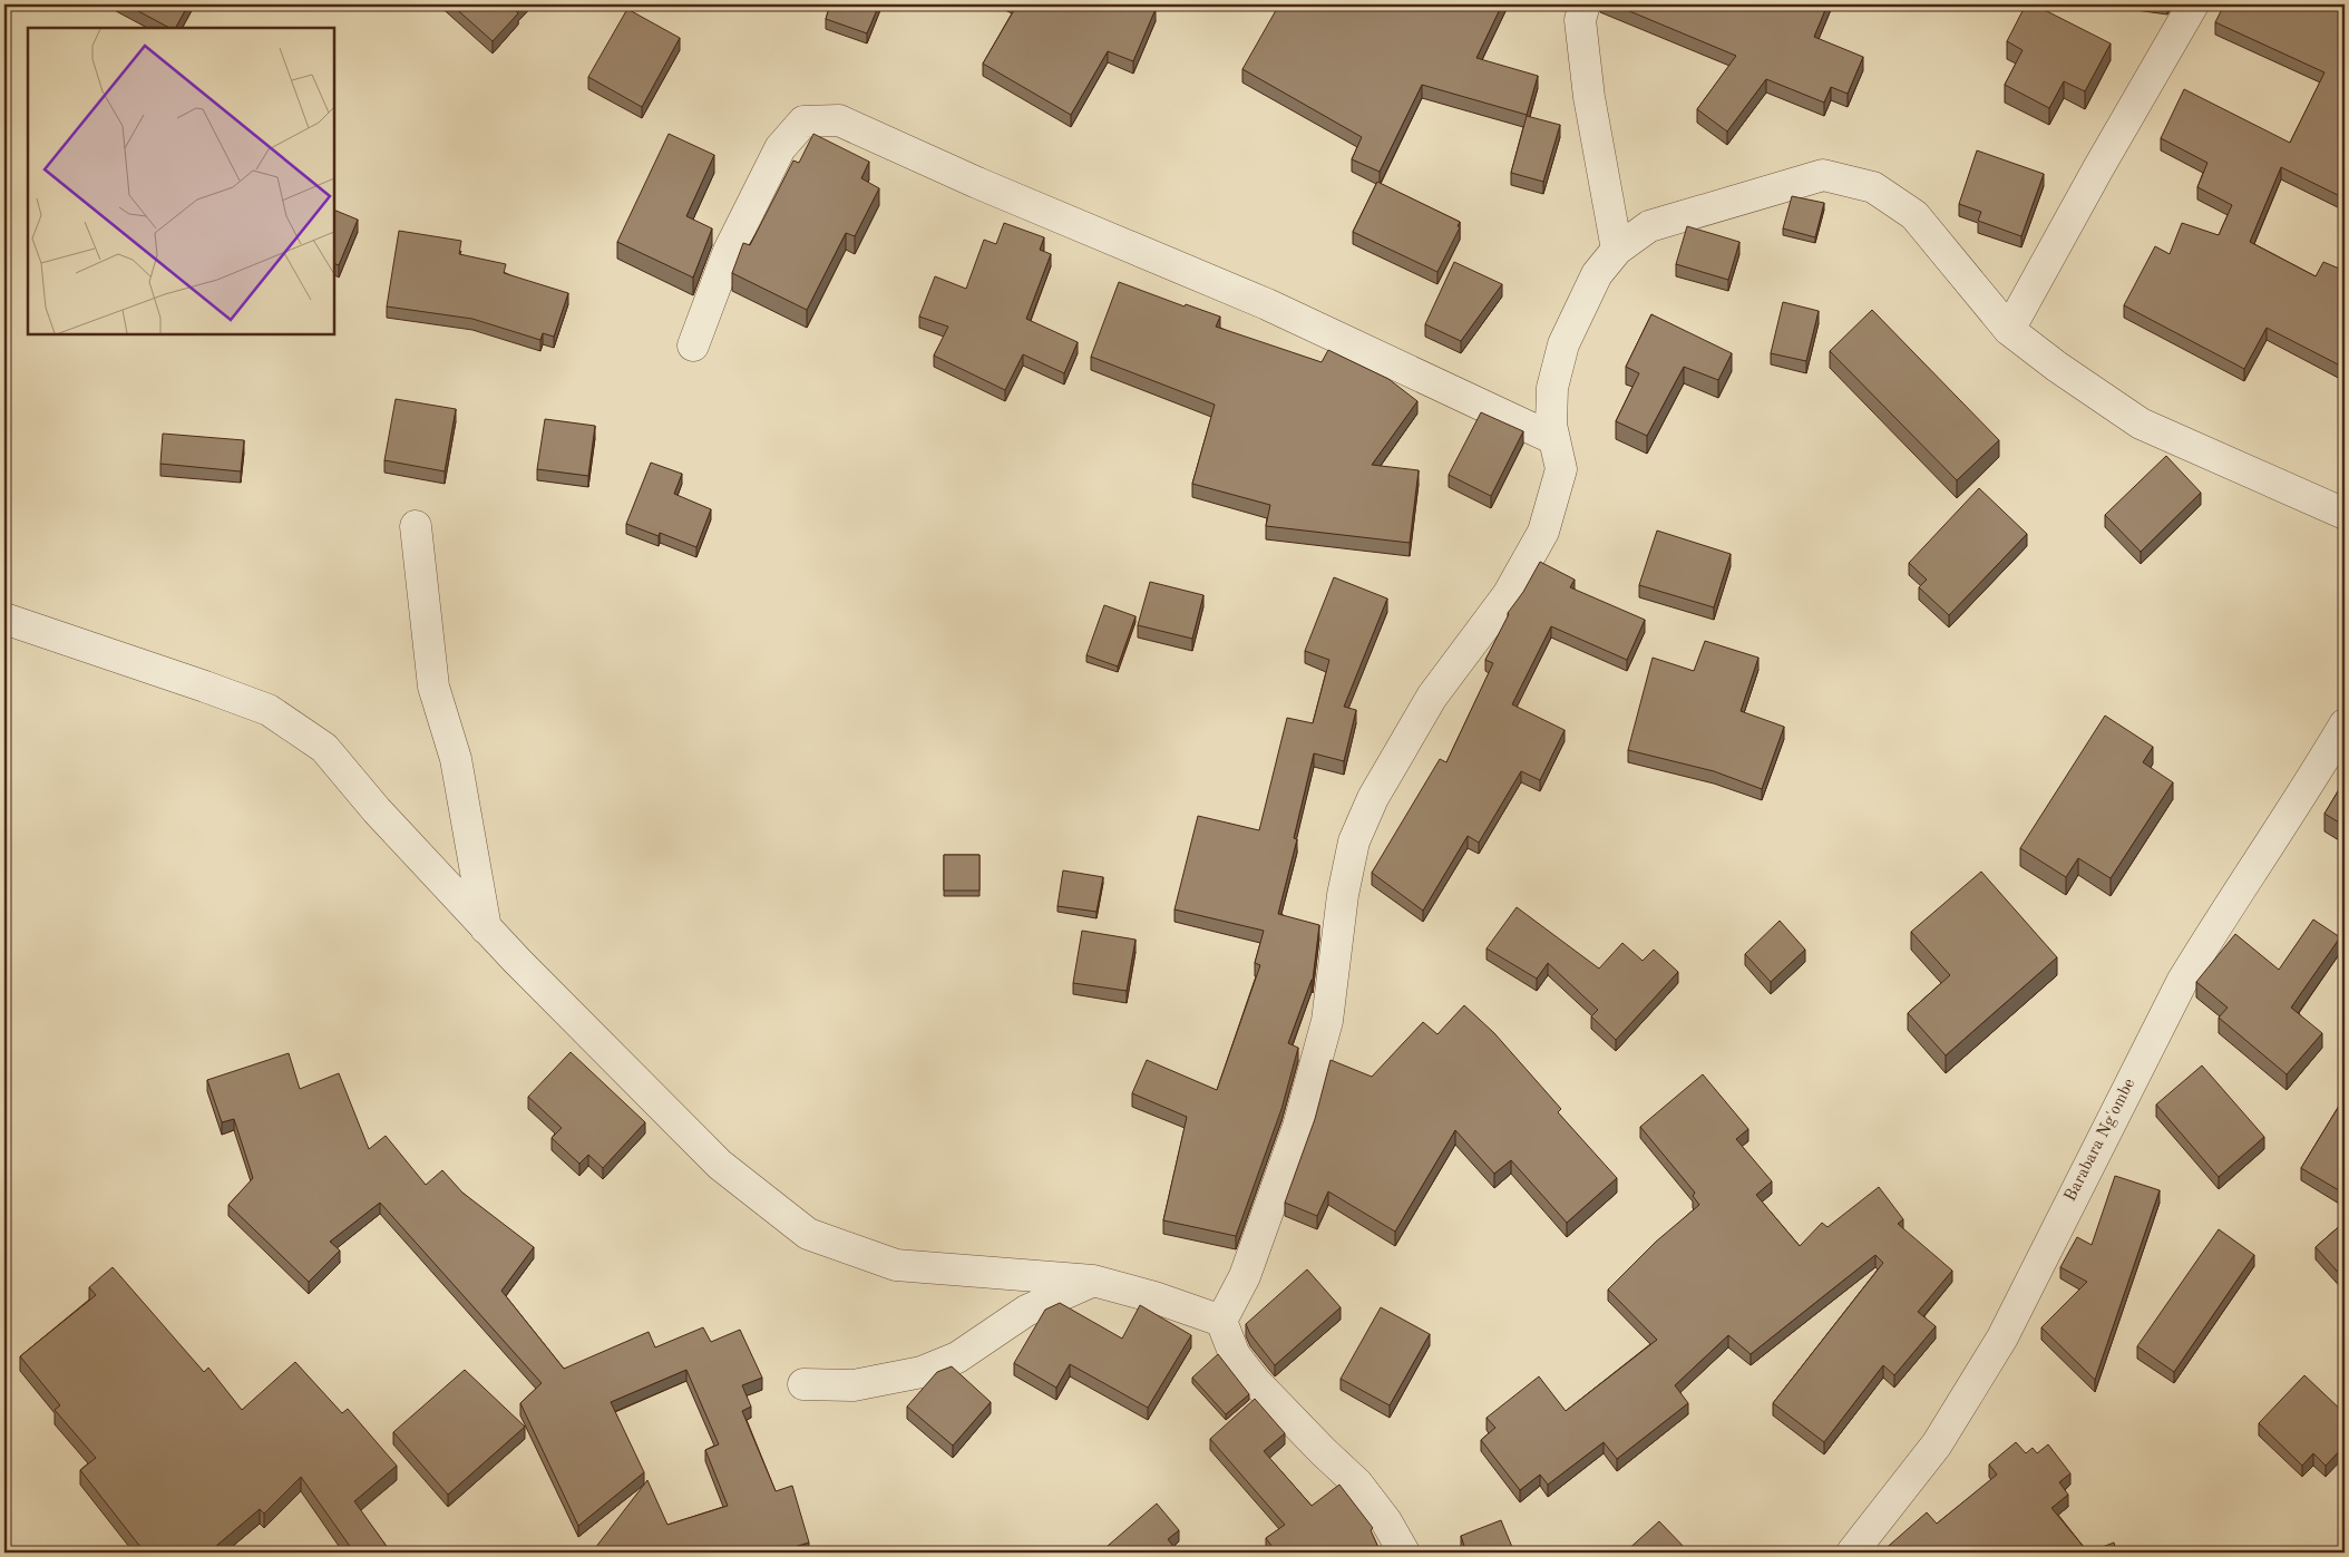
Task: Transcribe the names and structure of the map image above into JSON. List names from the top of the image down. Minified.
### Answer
{"streets":{"street":["Barabara Ng'ombe"]}}
